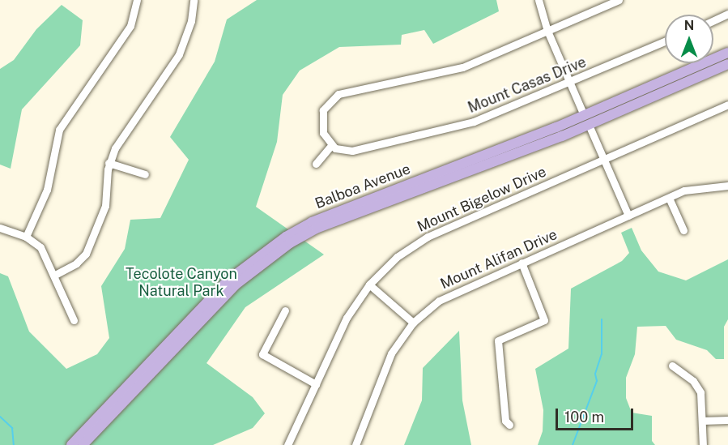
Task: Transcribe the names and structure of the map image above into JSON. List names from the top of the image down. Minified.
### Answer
{"streets":{"main road":["Balboa Avenue"],"street":["Mount Casas Drive","Mount Bigelow Drive","Mount Alifan Drive"]},"parks":["Tecolote Canyon Natural Park"],"scale_bar":"100 m","north":"top"}
